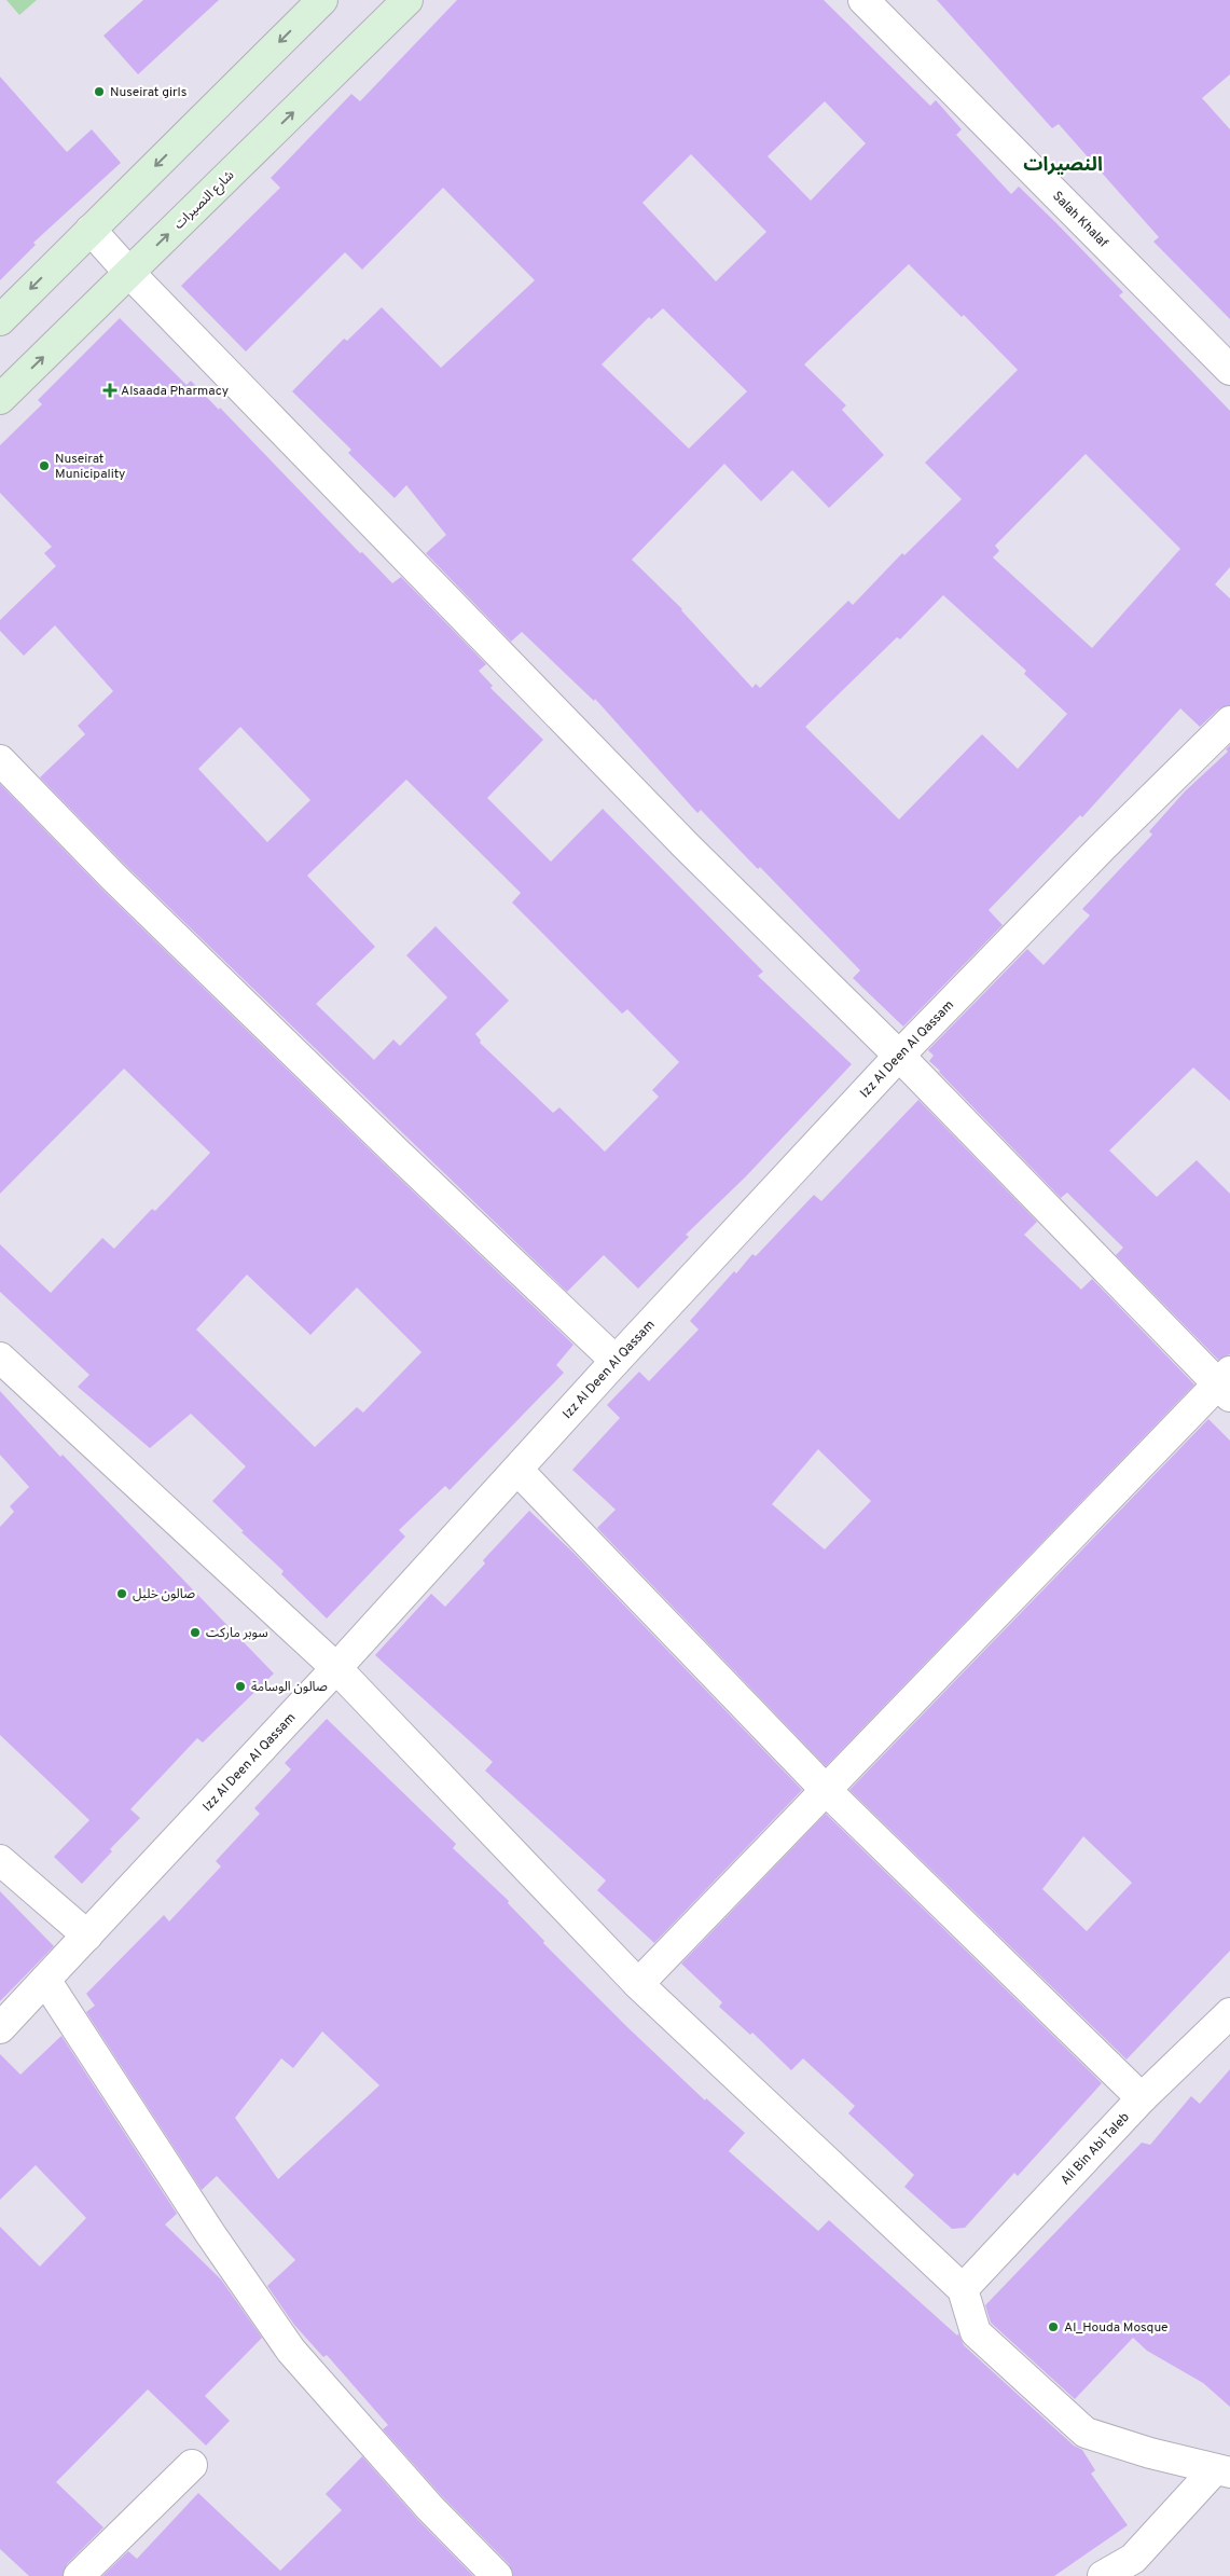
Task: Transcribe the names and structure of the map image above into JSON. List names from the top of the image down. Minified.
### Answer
{"streets":{"main road":["شارع النصيرات"],"street":["Salah Khalaf","Izz Al Deen Al Qassam","Ali Bin Abi Taleb"]},"districts":["النصيرات"],"places":{"other":["Nuseirat girls","Nuseirat Municipality","صالون خليل","سوبر ماركت","صالون الوسامة","Al_Houda Mosque"],"health":["Alsaada Pharmacy"]}}
